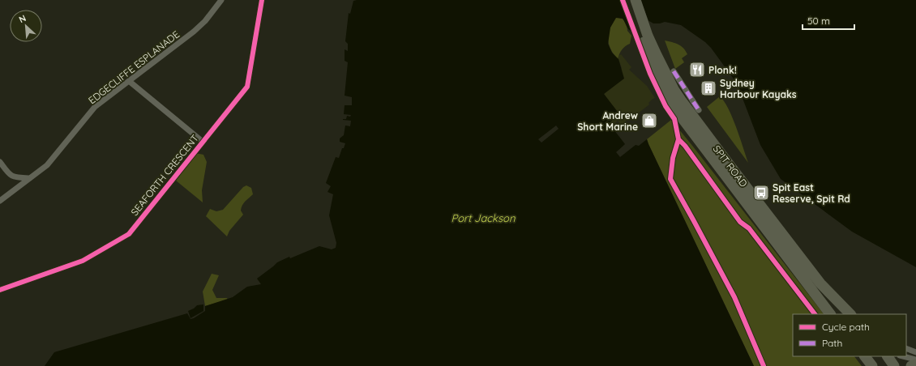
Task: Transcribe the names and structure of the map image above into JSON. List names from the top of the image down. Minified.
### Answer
{"streets":{"highway":["SPIT ROAD"],"street":["EDGECLIFFE ESPLANADE","SEAFORTH CRESCENT"]},"water":["Port Jackson"],"places":{"restaurant":["Plonk!"],"building":["Sydney Harbour Kayaks"],"shop":["Andrew Short Marine"],"bus stop":["Spit East Reserve, Spit Rd"]},"legend":["Cycle path","Path"],"scale_bar":"50 m","north":"top left"}
